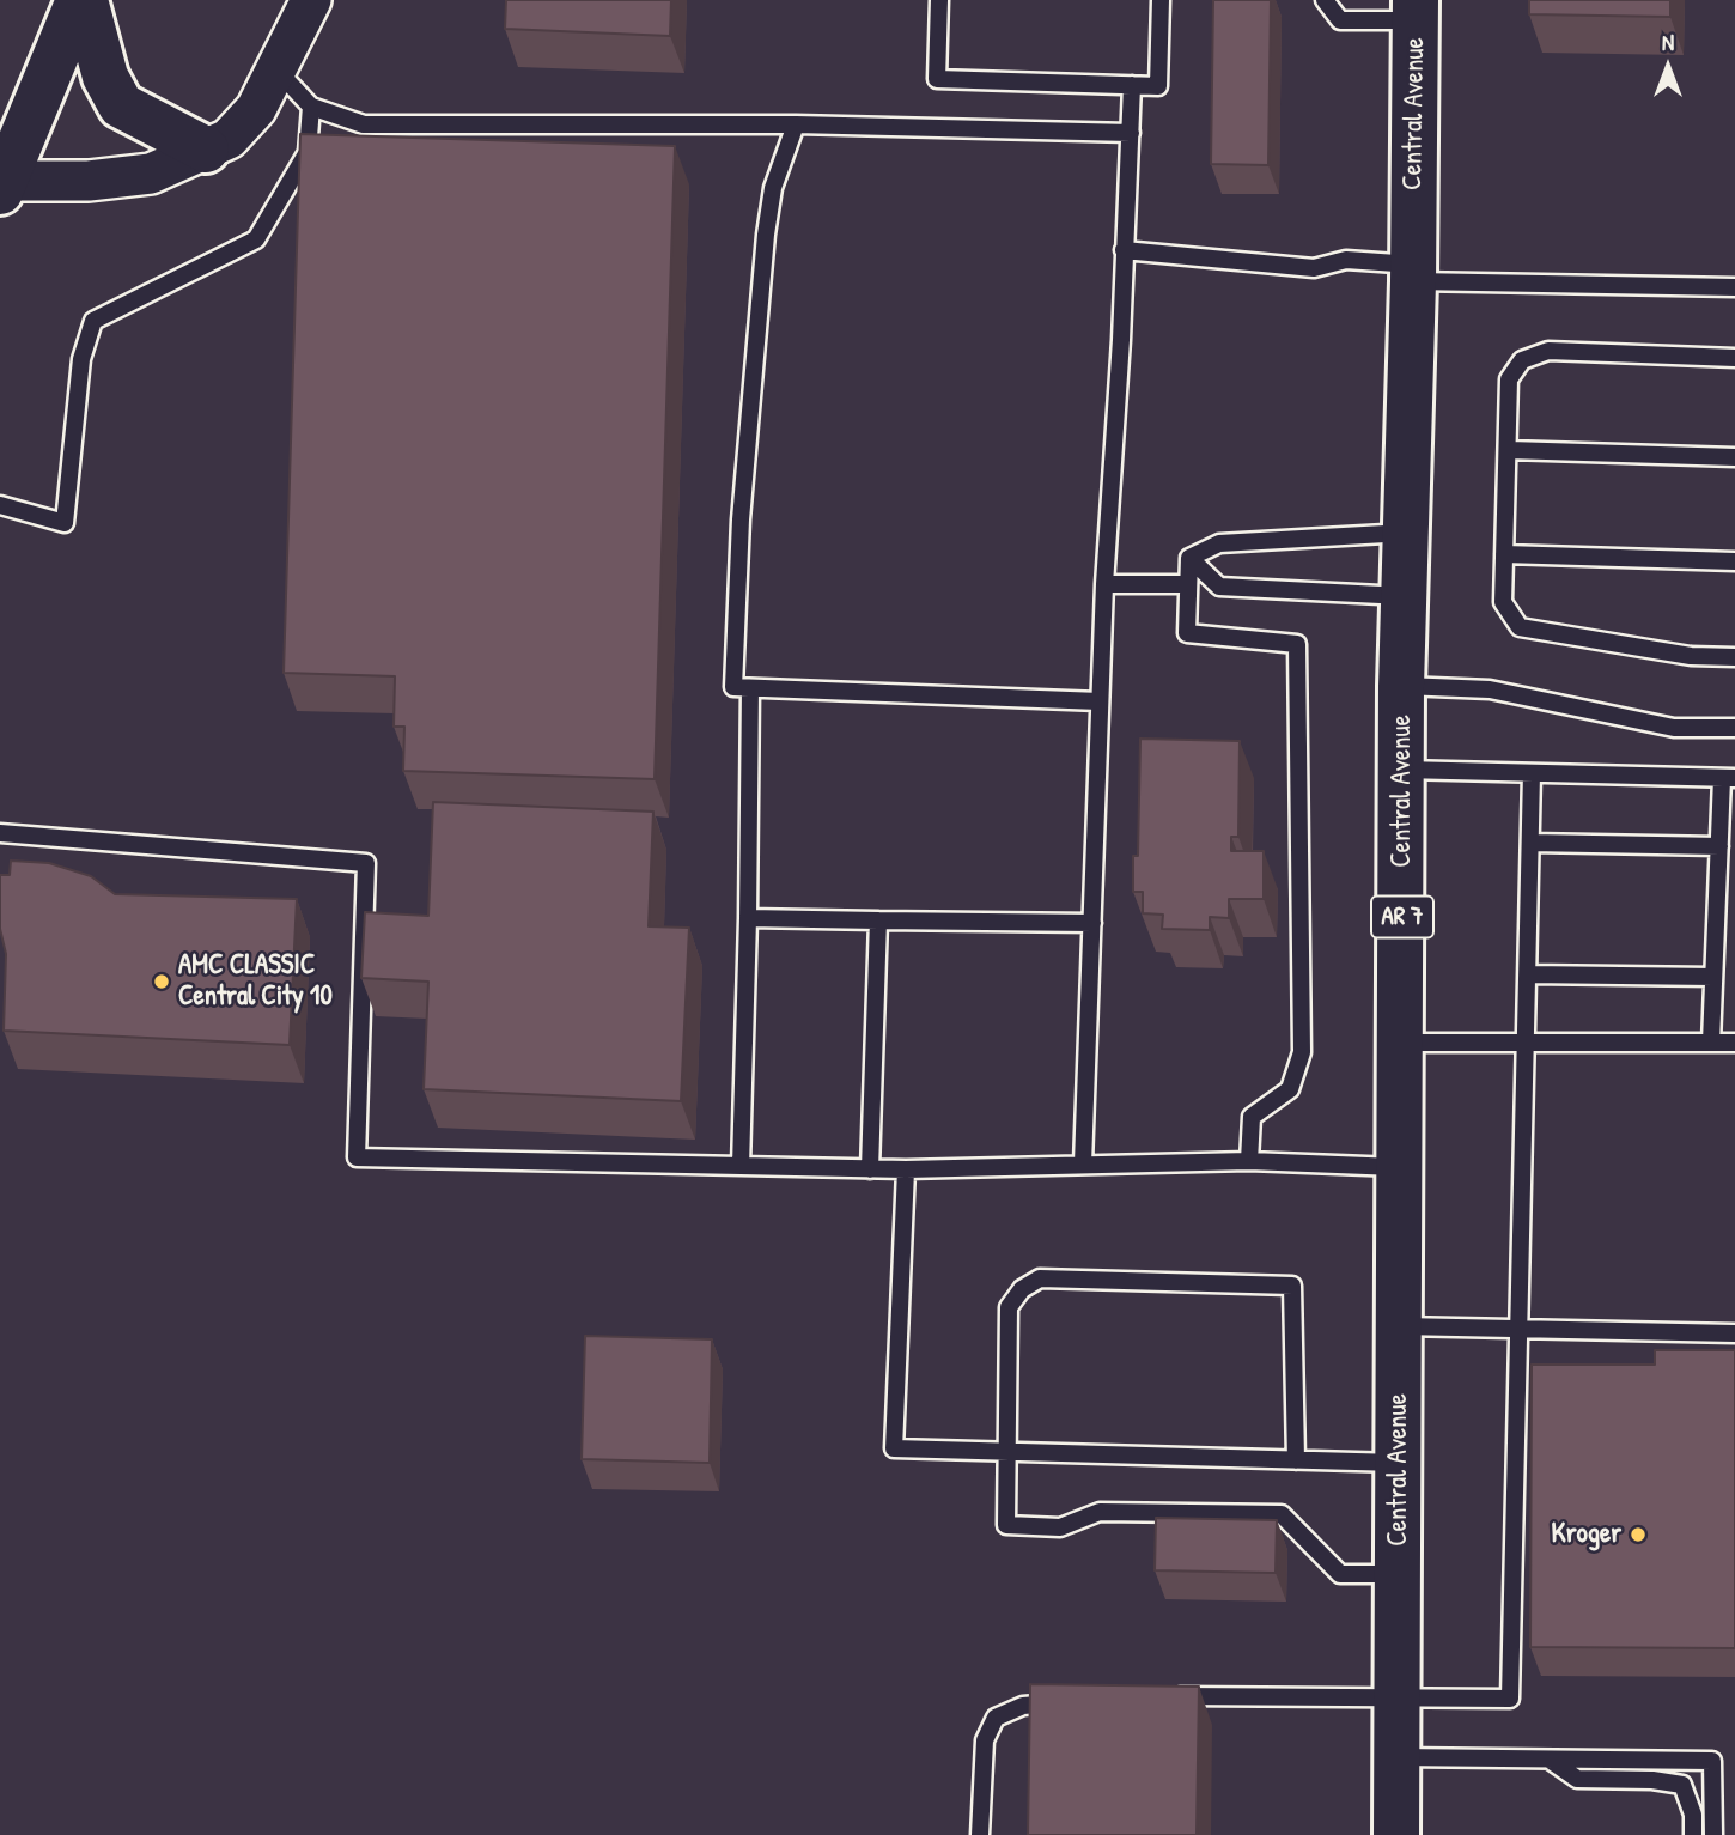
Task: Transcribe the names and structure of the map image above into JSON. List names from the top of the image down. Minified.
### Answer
{"streets":{"main road":["Central Avenue","AR 7"]},"places":["AMC CLASSIC Central City 10","Kroger"],"north":"top"}
